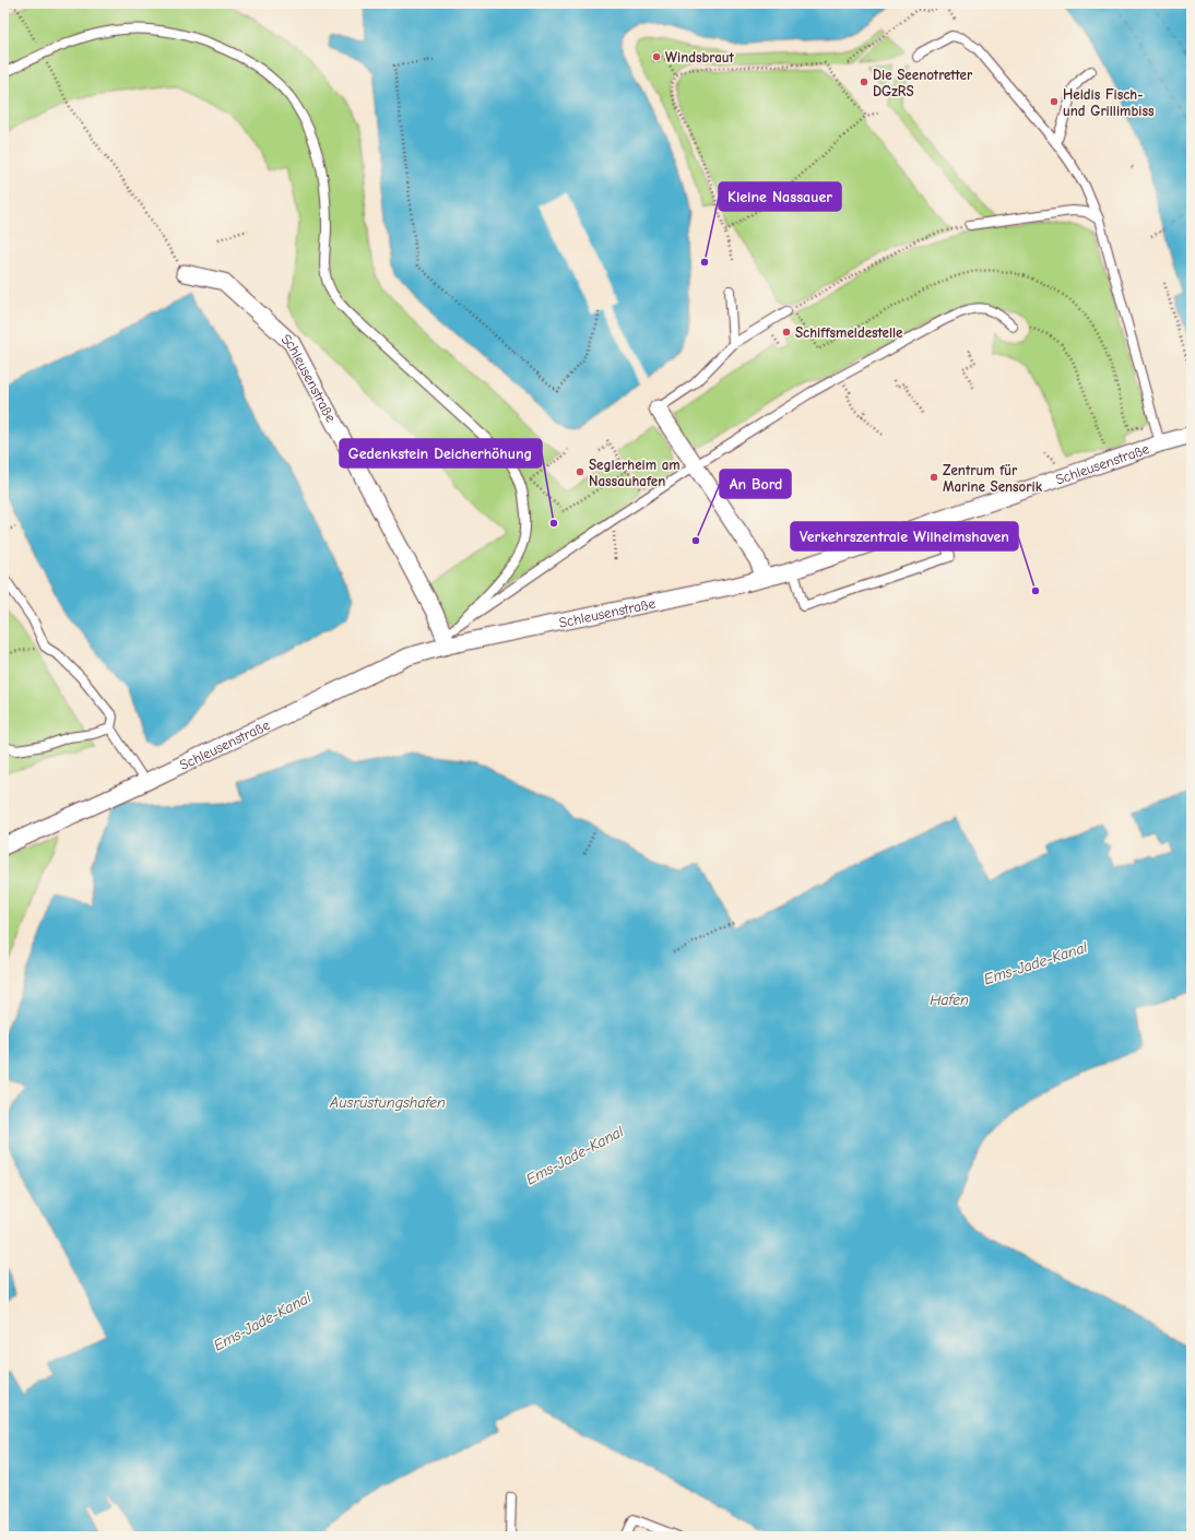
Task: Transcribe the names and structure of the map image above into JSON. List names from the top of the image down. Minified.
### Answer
{"streets":{"street":["Schleusenstraße"]},"water":["Ems-Jade-Kanal","Hafen","Ausrüstungshafen"],"places":["Windsbraut","Die Seenotretter DGzRS","Heidis Fisch- und Grillimbiss","Kleine Nassauer","Schiffsmeldestelle","Seglerheim am Nassauhafen","Zentrum für Marine Sensorik","Gedenkstein Deicherhöhung","An Bord","Verkehrszentrale Wilhelmshaven"]}
